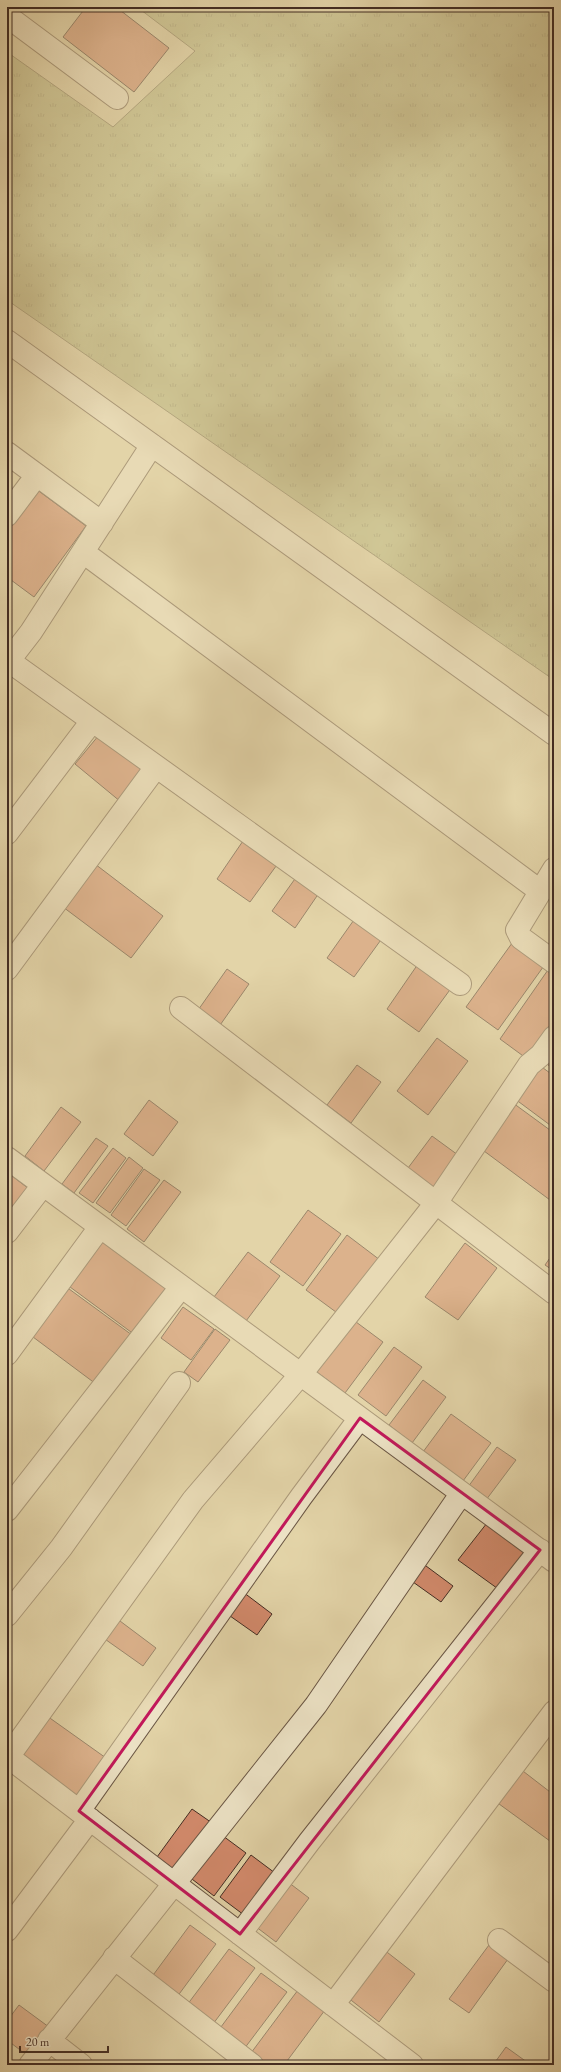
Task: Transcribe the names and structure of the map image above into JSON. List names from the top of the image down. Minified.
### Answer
{"scale_bar":"20 m"}
